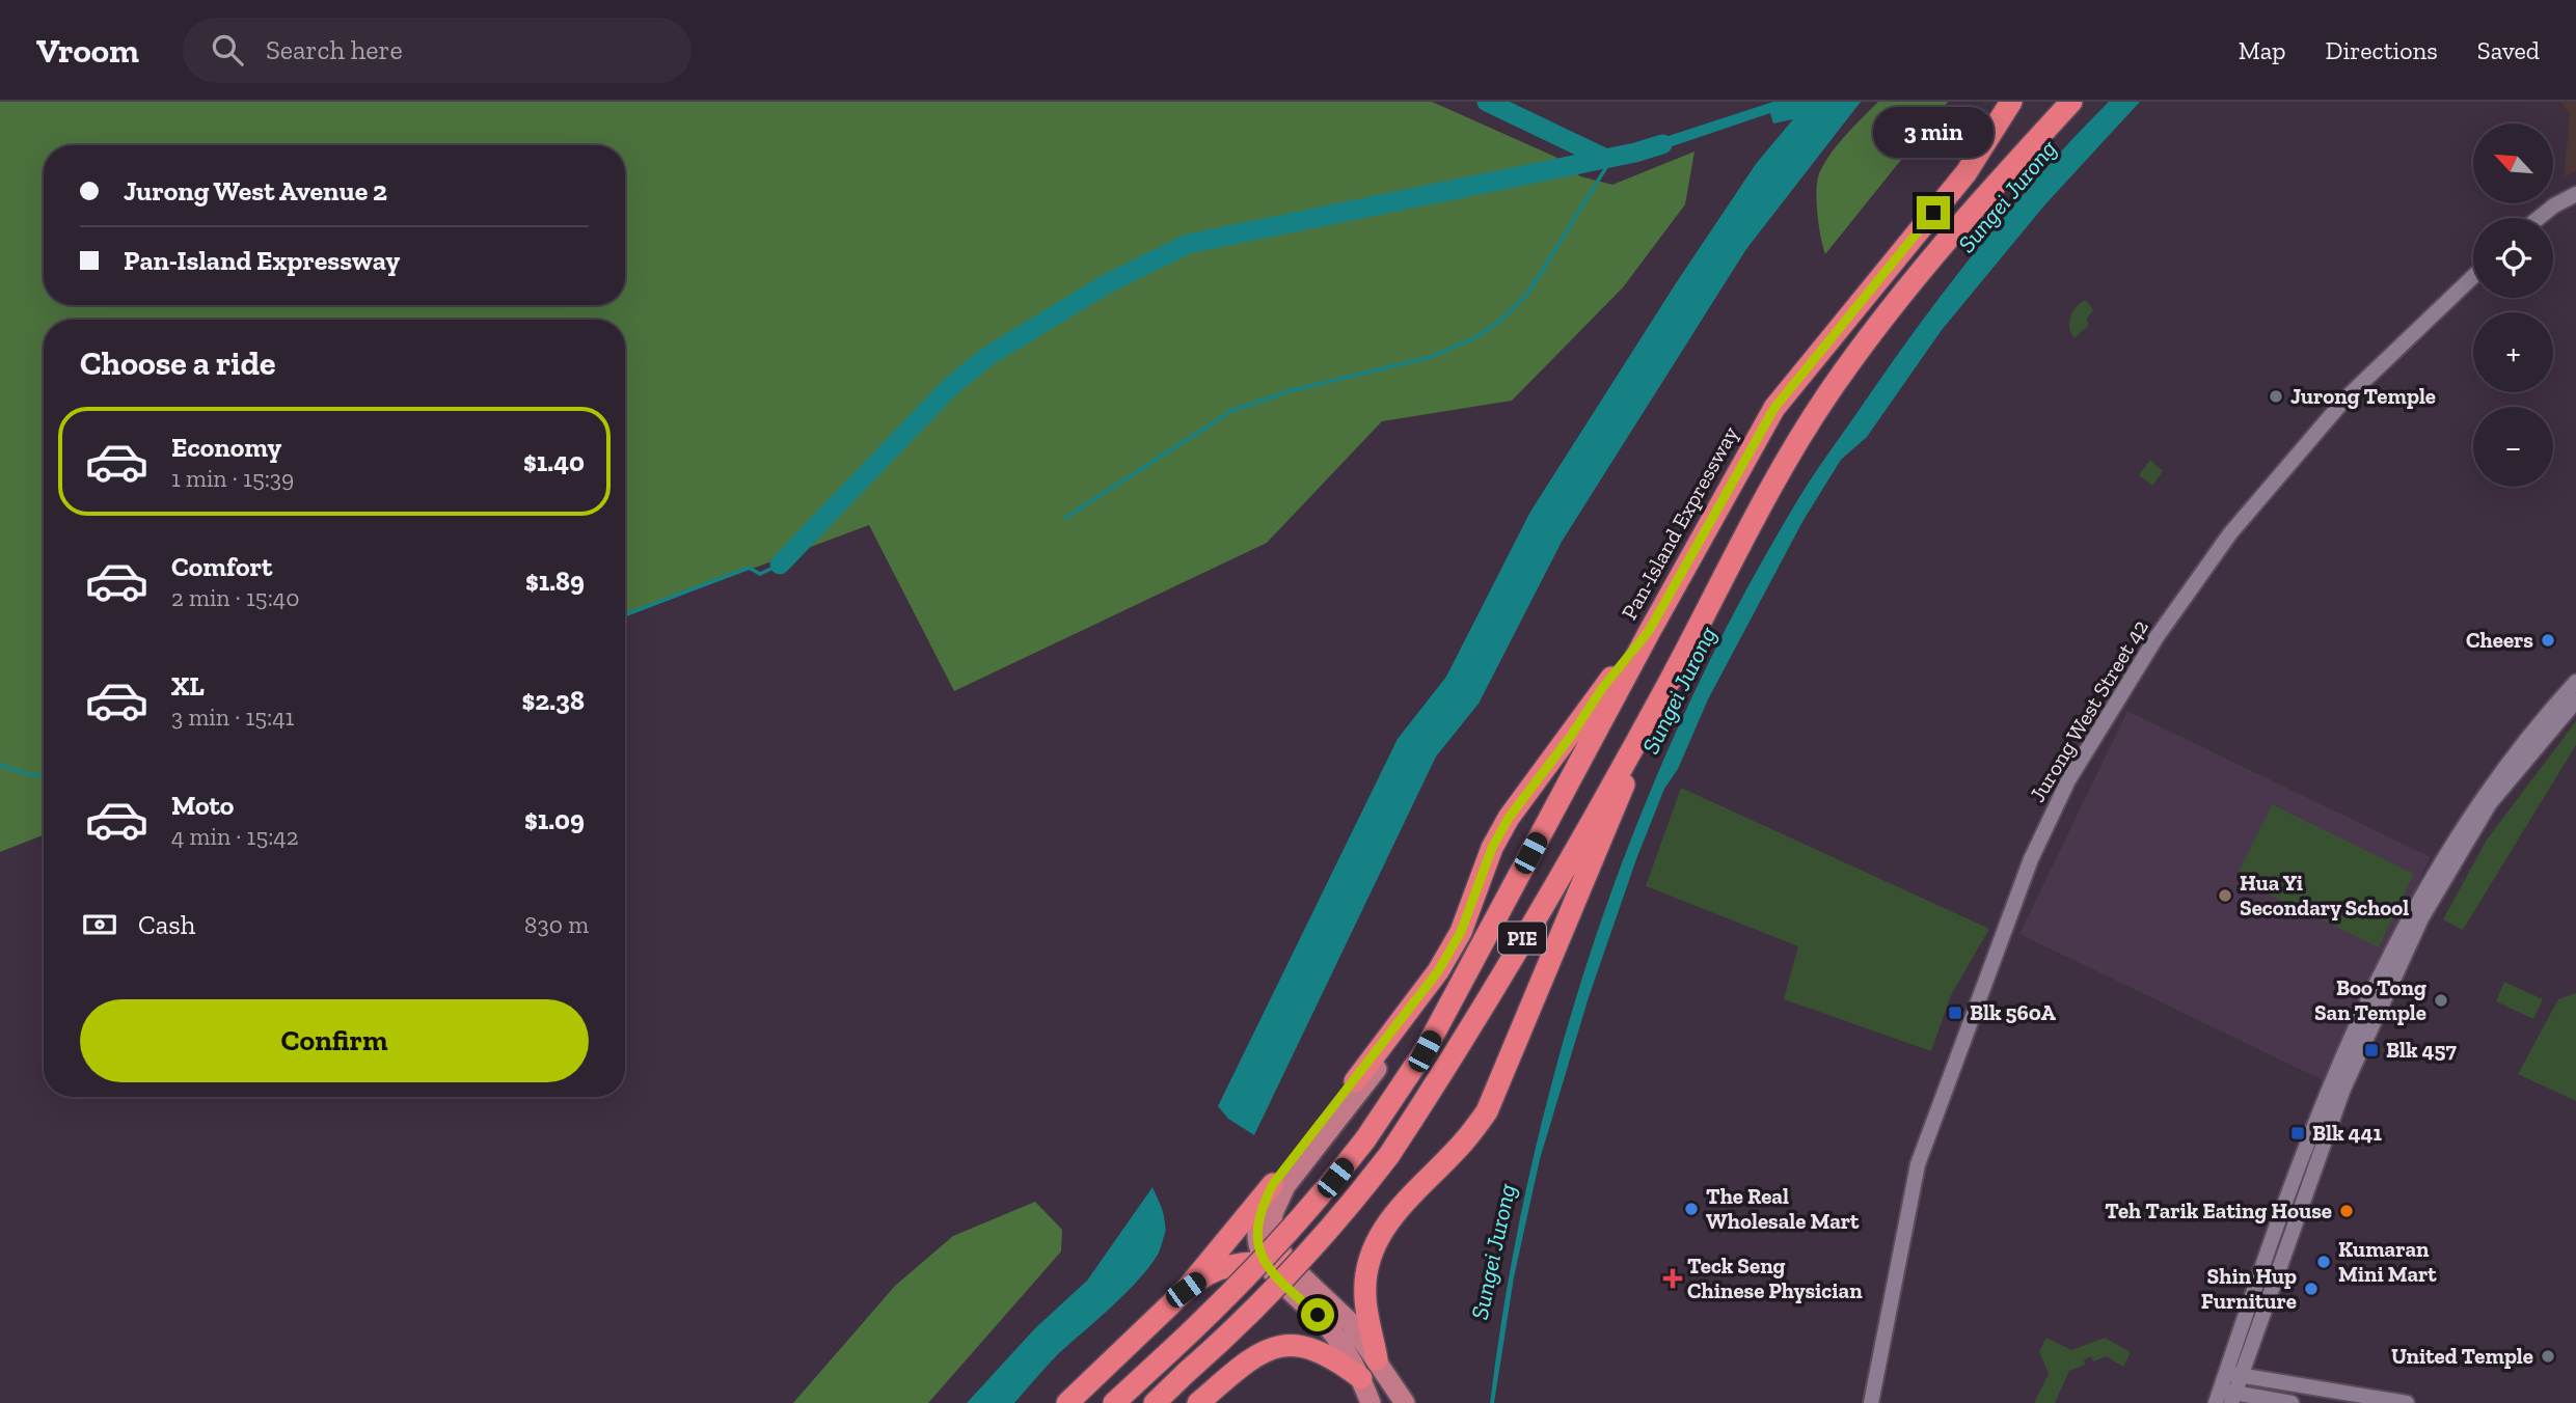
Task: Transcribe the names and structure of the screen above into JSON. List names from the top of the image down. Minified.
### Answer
{"streets":{"highway":["Pan-Island Expressway","PIE"],"street":["Jurong West Street 42"]},"water":["Sungei Jurong"],"places":{"other":["Jurong Temple","Cheers","Hua Yi Secondary School","Boo Tong San Temple","The Real Wholesale Mart","Teh Tarik Eating House","Kumaran Mini Mart","Shin Hup Furniture","United Temple"],"transit":["Blk 560A","Blk 457","Blk 441"],"health":["Teck Seng Chinese Physician"]},"north":"top left","page":{"header":"Vroom","search":"Search here","nav":["Map","Directions","Saved"],"bubble":"3 min","map_buttons":["+","−"],"banner":["Jurong West Avenue 2","Pan-Island Expressway"],"heading":"Choose a ride","list":[{"name":"Economy","note":"1 min · 15:39","value":"$1.40"},{"name":"Comfort","note":"2 min · 15:40","value":"$1.89"},{"name":"XL","note":"3 min · 15:41","value":"$2.38"},{"name":"Moto","note":"4 min · 15:42","value":"$1.09"}],"pay":["Cash","830 m"],"buttons":"Confirm"}}
